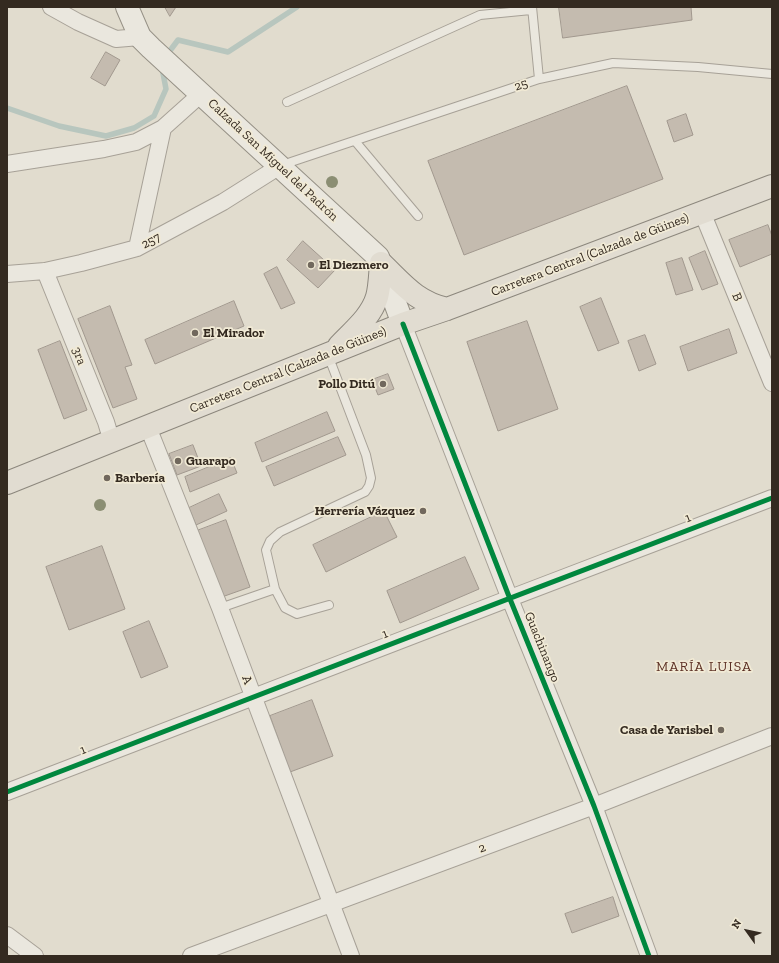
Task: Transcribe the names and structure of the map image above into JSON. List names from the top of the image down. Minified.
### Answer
{"streets":{"main road":["Calzada San Miguel del Padrón","Carretera Central (Calzada de Güines)"],"street":["257","B","3ra","1","Guachinango","A","2"],"lane":["25"]},"crossings":[["25","Calzada San Miguel del Padrón"],["25","257"],["Calzada San Miguel del Padrón","257"],["Calzada San Miguel del Padrón","Carretera Central (Calzada de Güines)"],["Calzada San Miguel del Padrón","Guachinango"],["257","3ra"],["Carretera Central (Calzada de Güines)","B"],["Carretera Central (Calzada de Güines)","3ra"],["Carretera Central (Calzada de Güines)","Guachinango"],["Carretera Central (Calzada de Güines)","A"],["1","Guachinango"],["1","A"],["Guachinango","2"],["A","2"]],"districts":["MARÍA LUISA"],"places":["El Diezmero","El Mirador","Pollo Ditú","Guarapo","Barbería","Herrería Vázquez","Casa de Yarisbel"],"north":"top left"}
